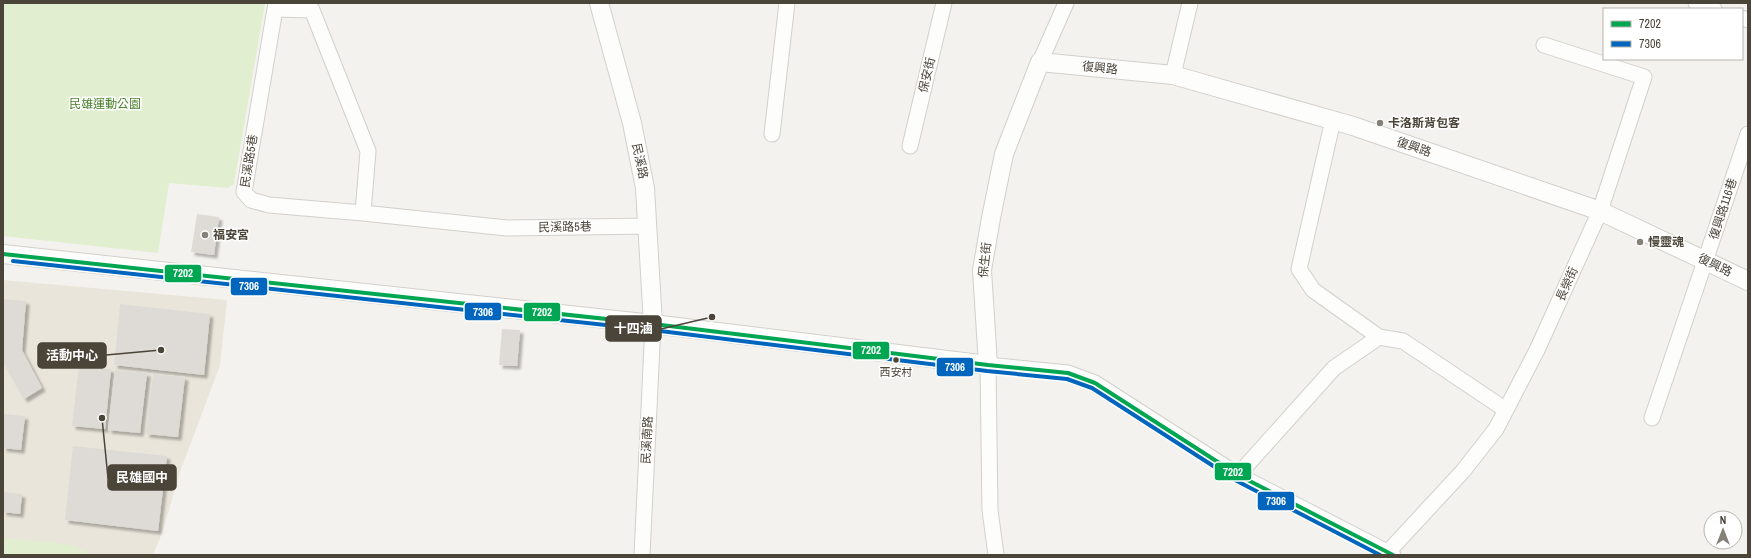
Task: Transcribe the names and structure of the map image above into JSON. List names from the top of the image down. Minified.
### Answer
{"streets":{"street":["復興路","保安街","民溪路5巷","民溪路","復興路116巷","保生街","長榮街","民溪南路"]},"crossings":[["復興路","復興路116巷"],["復興路","保生街"],["復興路","長榮街"],["民溪路5巷","民溪路"],["民溪路","民溪南路"]],"parks":["民雄運動公園"],"places":["卡洛斯背包客","福安宮","慢靈魂","十四滷","活動中心","西安村","民雄國中"],"lines":["transit line 7202","transit line 7306"],"legend":["7202","7306"],"north":"top"}
